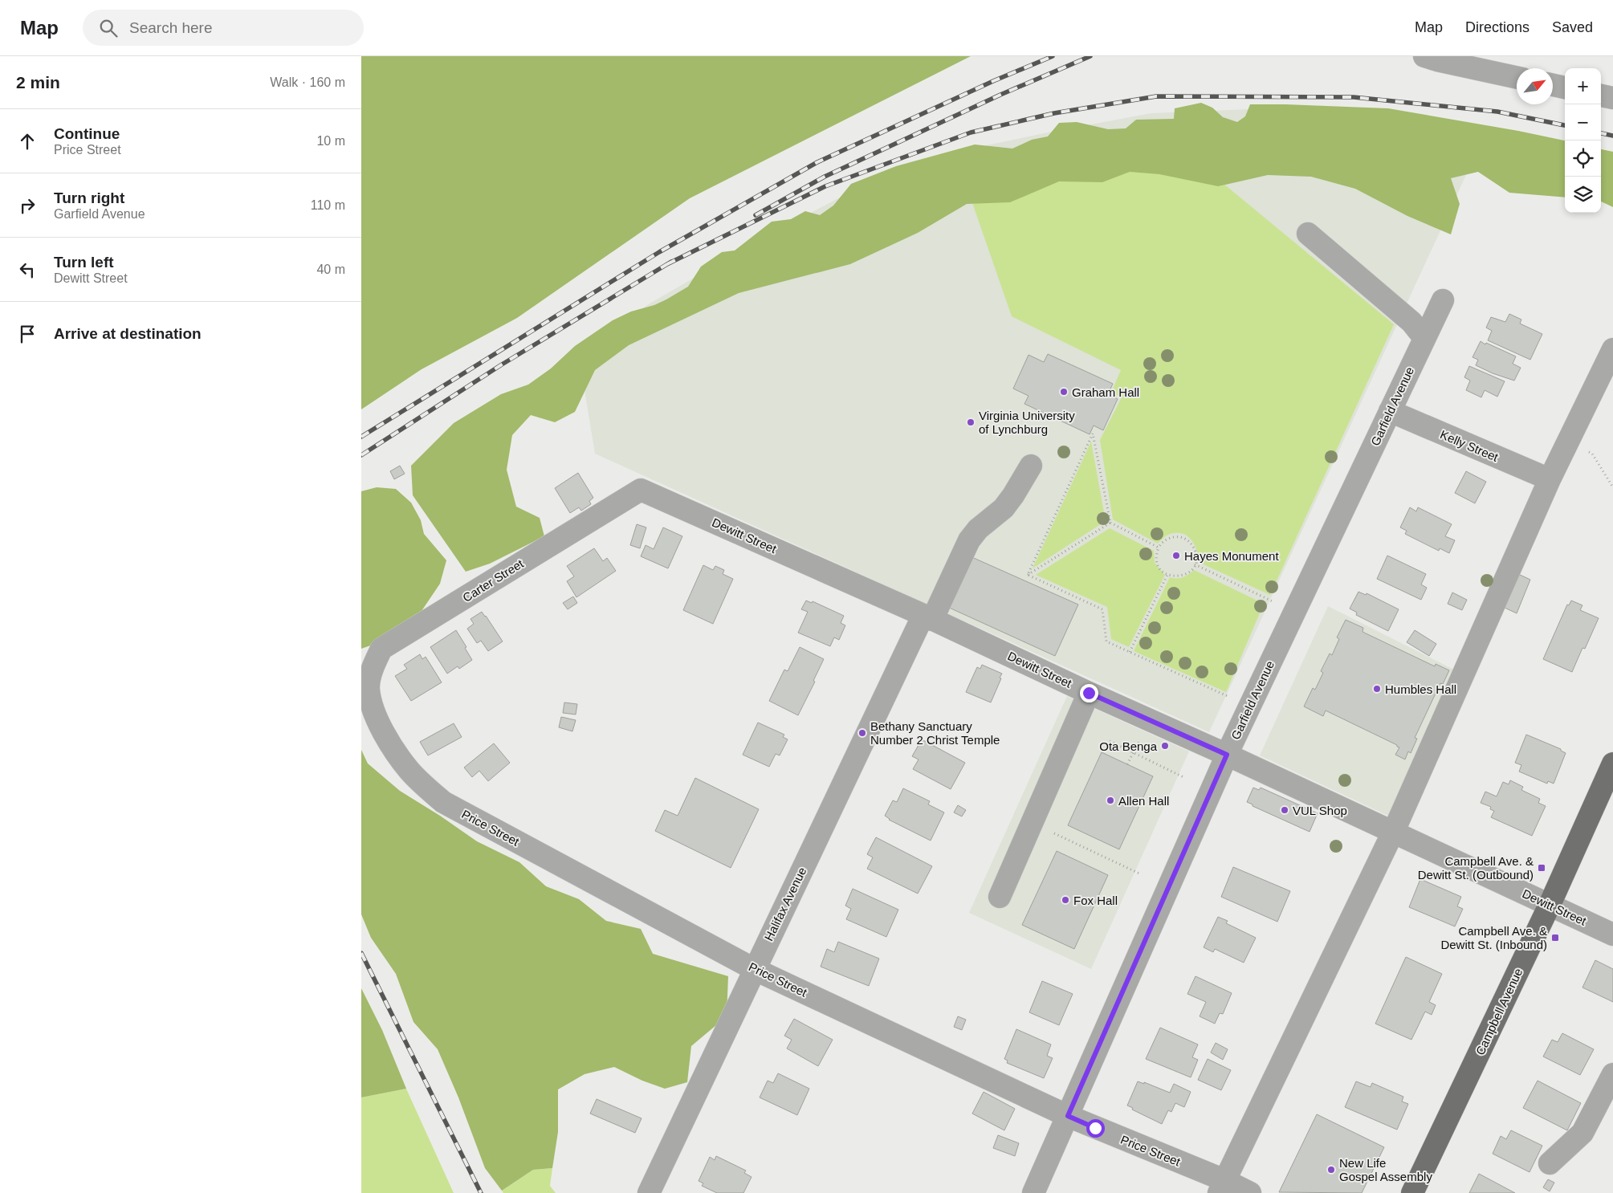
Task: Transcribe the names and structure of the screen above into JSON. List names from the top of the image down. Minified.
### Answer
{"streets":{"main road":["Campbell Avenue"],"street":["Garfield Avenue","Kelly Street","Dewitt Street","Carter Street","Price Street","Halifax Avenue"]},"crossings":[["Garfield Avenue","Kelly Street"],["Garfield Avenue","Dewitt Street"],["Garfield Avenue","Price Street"],["Dewitt Street","Carter Street"],["Dewitt Street","Halifax Avenue"],["Dewitt Street","Campbell Avenue"],["Carter Street","Price Street"],["Price Street","Halifax Avenue"]],"places":{"other":["Graham Hall","Virginia University of Lynchburg","Hayes Monument","Humbles Hall","Bethany Sanctuary Number 2 Christ Temple","Ota Benga","Allen Hall","VUL Shop","Fox Hall","New Life Gospel Assembly"],"transit":["Campbell Ave. & Dewitt St. (Outbound)","Campbell Ave. & Dewitt St. (Inbound)"]},"north":"top right","page":{"header":"Map","search":"Search here","nav":["Map","Directions","Saved"],"heading":["2 min","Walk · 160 m"],"map_buttons":["+","−"],"list":[["Continue","Price Street","10 m"],["Turn right","Garfield Avenue","110 m"],["Turn left","Dewitt Street","40 m"],"Arrive at destination"]}}
